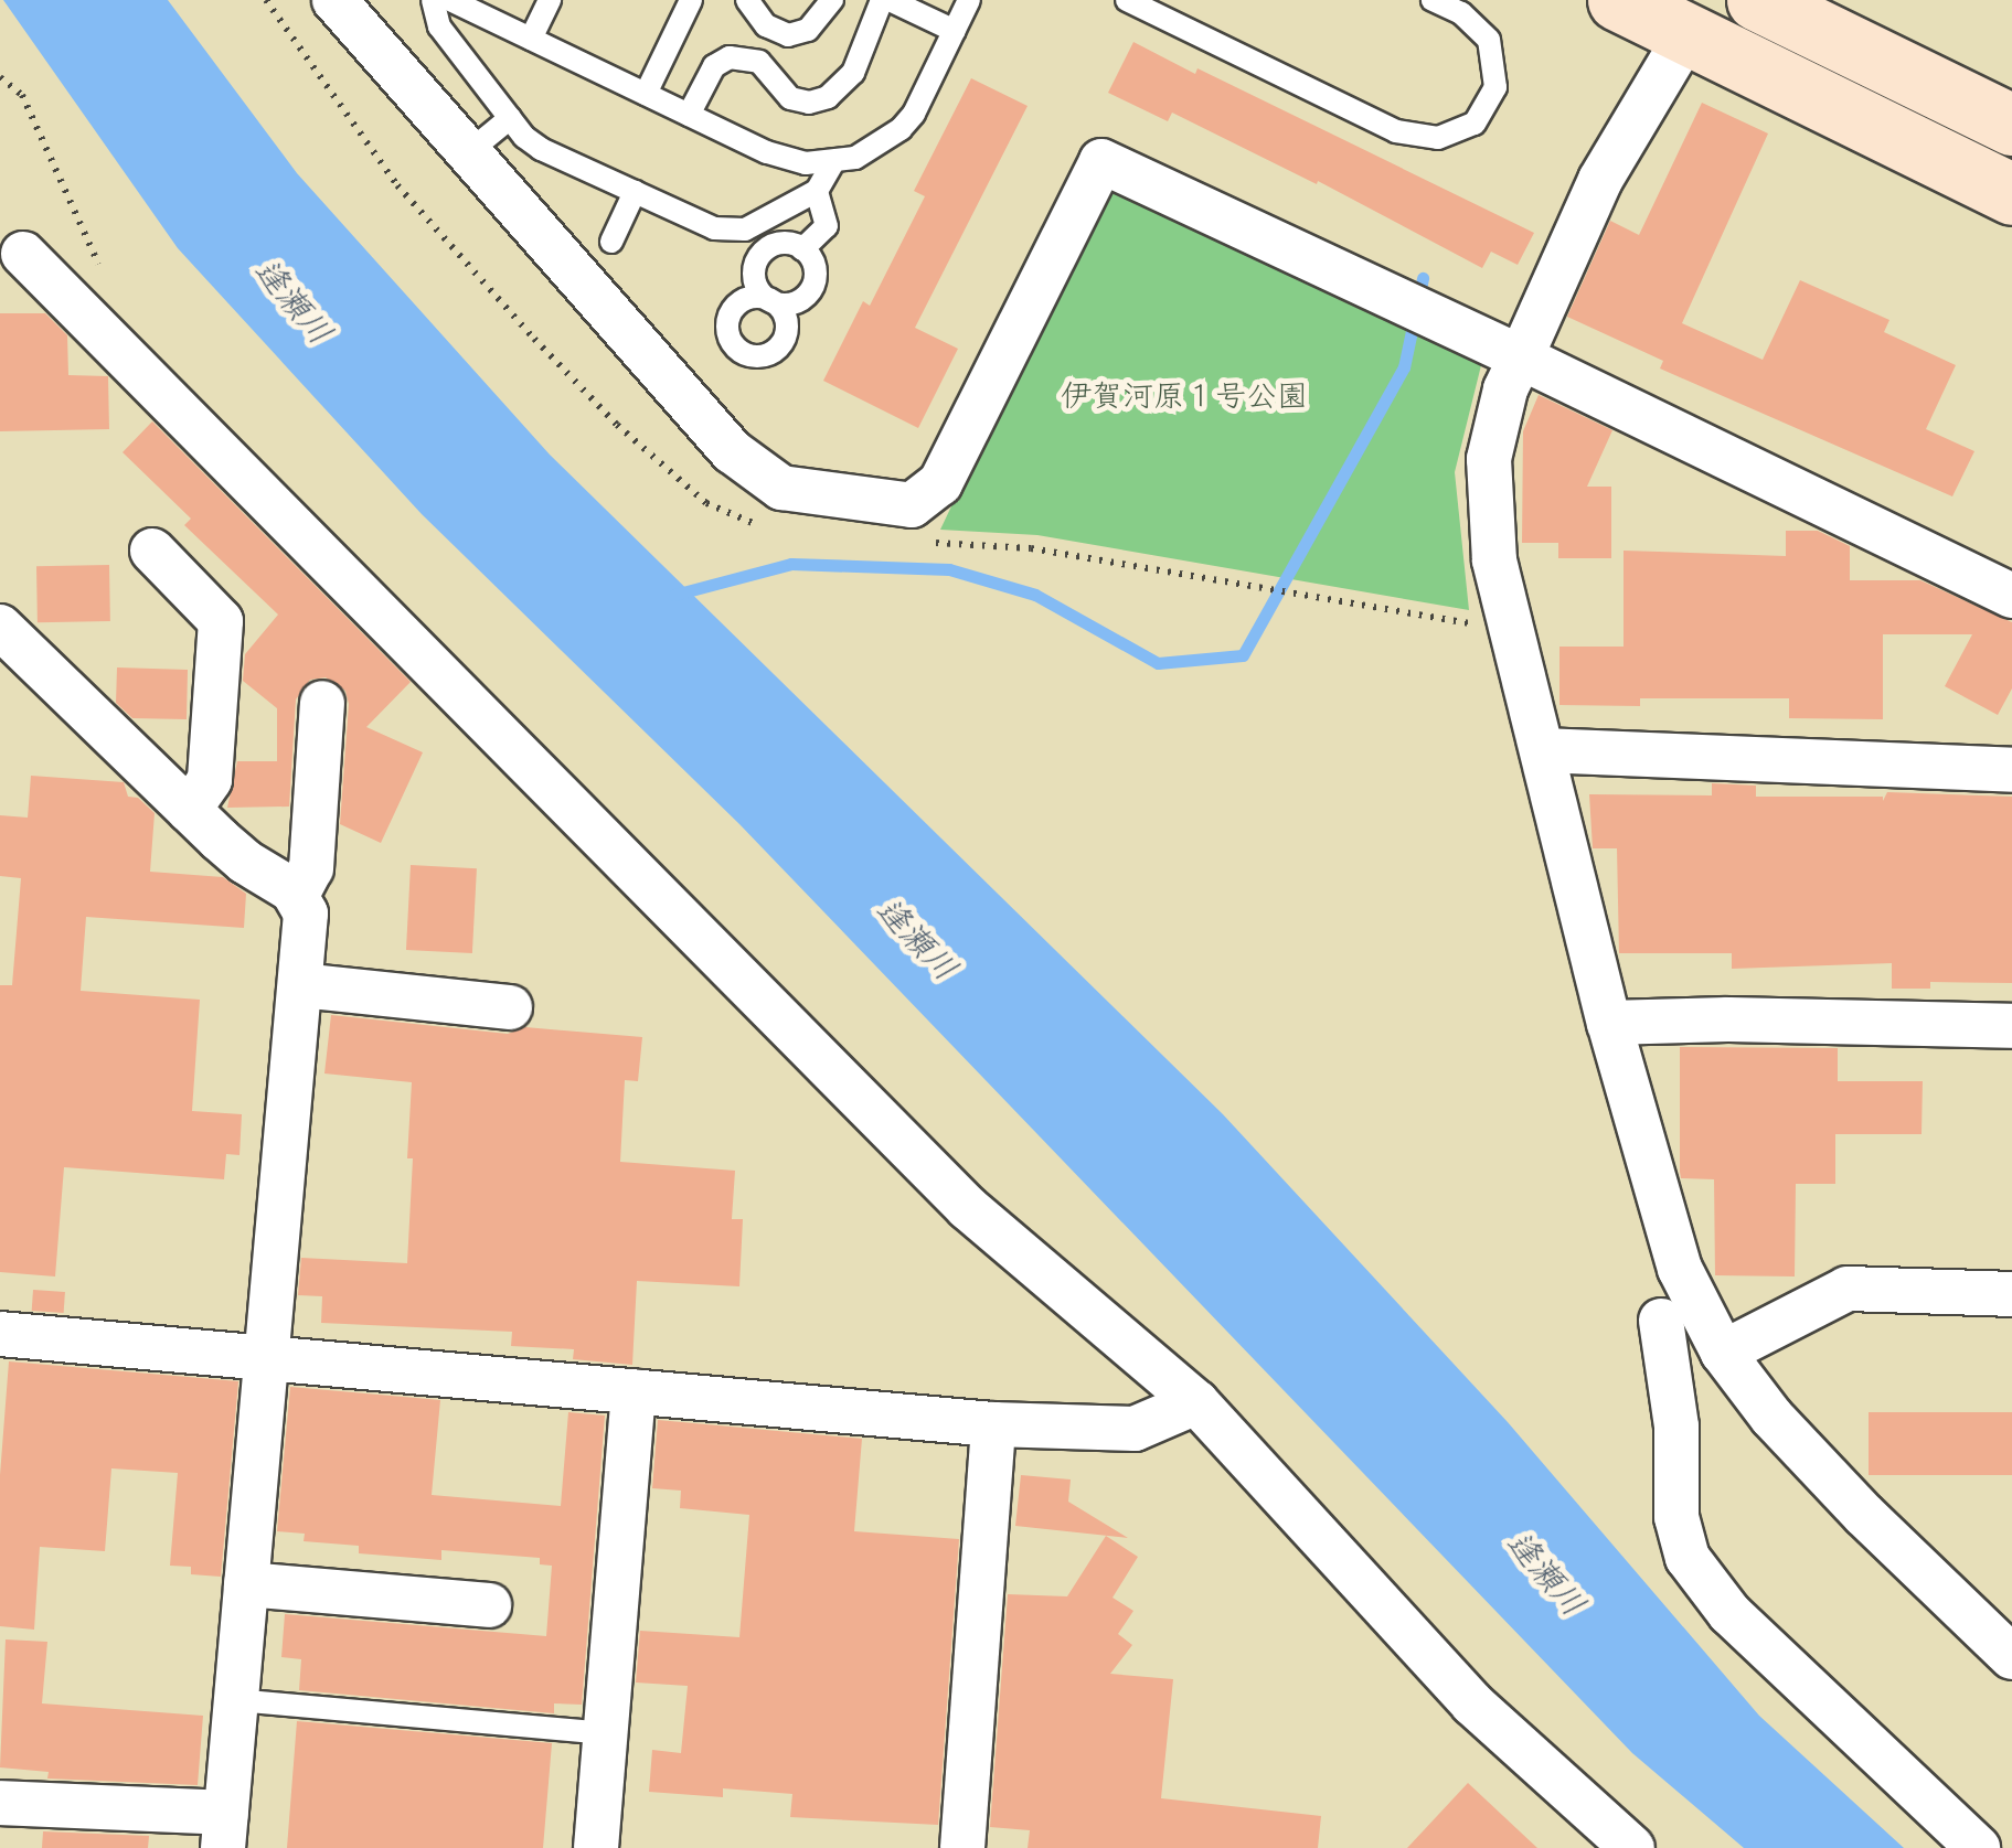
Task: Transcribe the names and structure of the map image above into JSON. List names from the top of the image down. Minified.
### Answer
{"water":["逢瀬川"],"parks":["伊賀河原１号公園"]}
